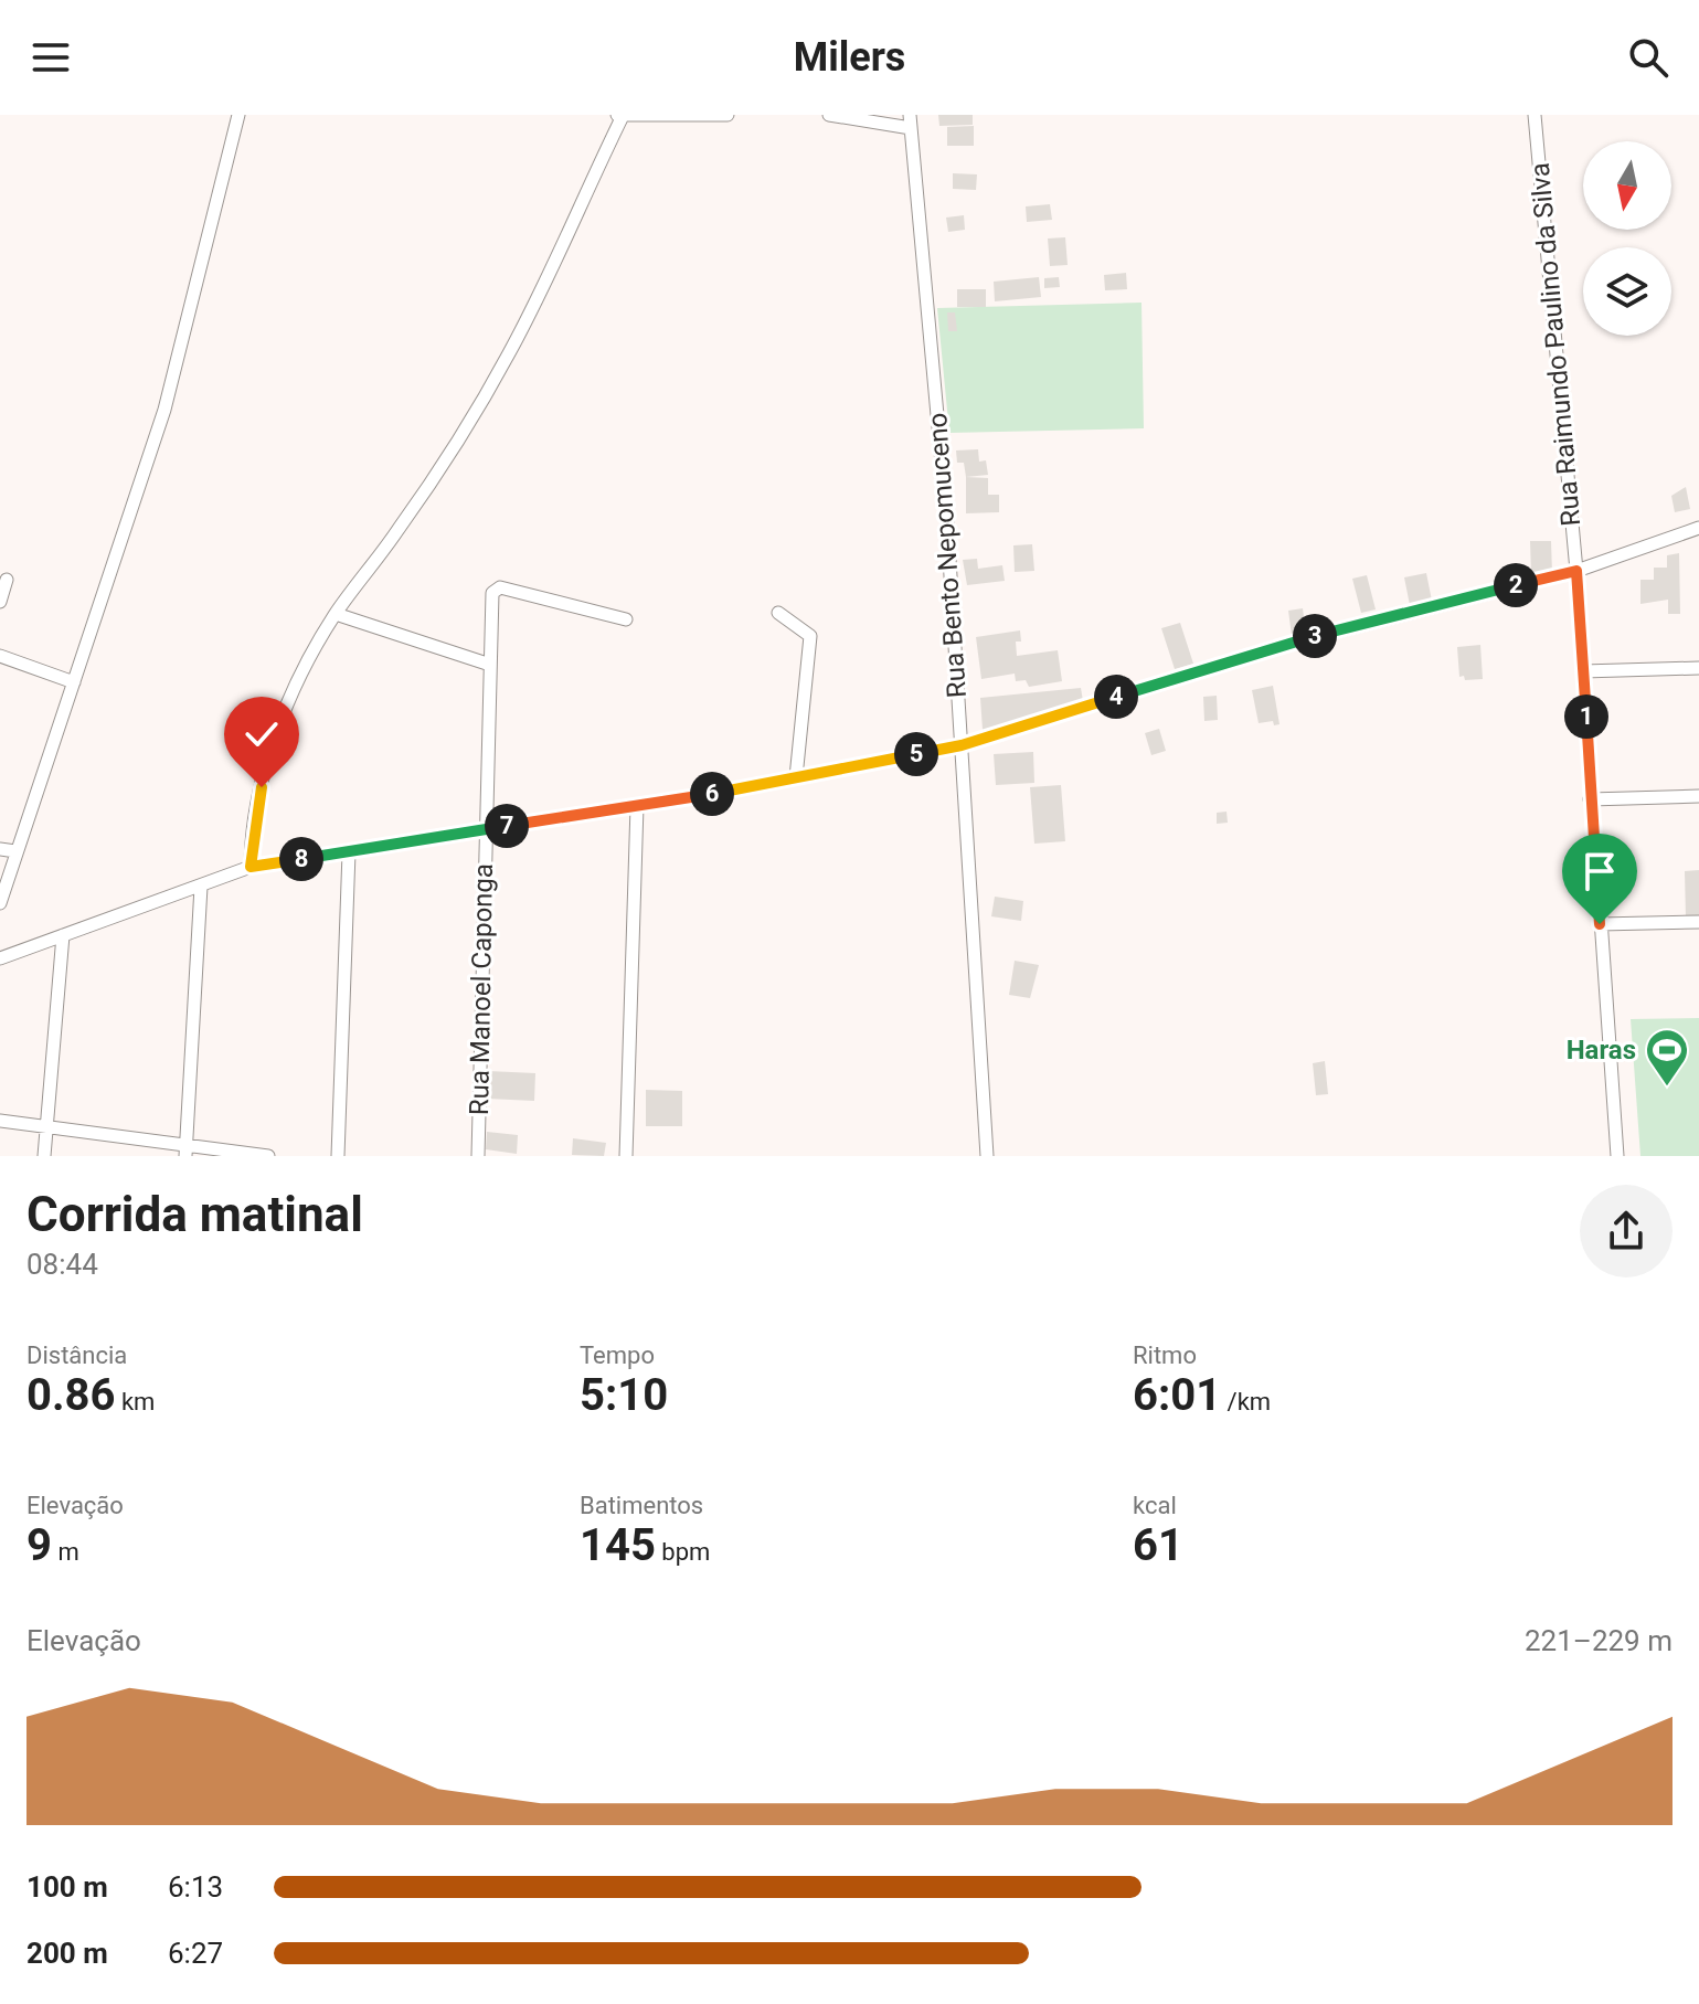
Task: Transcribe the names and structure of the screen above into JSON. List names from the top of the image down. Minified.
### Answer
{"streets":{"street":["Rua Raimundo Paulino da Silva","Rua Bento Nepomuceno","Rua Manoel Caponga"]},"places":{"sports":["Haras"]},"north":"bottom","page":{"header":"Milers","pins":["2","3","4","1","5","6","7","8"],"heading":["Corrida matinal","08:44"],"stats":[["Distância","0.86 km"],["Tempo","5:10"],["Ritmo","6:01 /km"],["Elevação","9 m"],["Batimentos","145 bpm"],["kcal","61"]],"chart":["Elevação","221–229 m"],"list":[{"name":"100 m","note":"6:13"},{"name":"200 m","note":"6:27"}]}}
